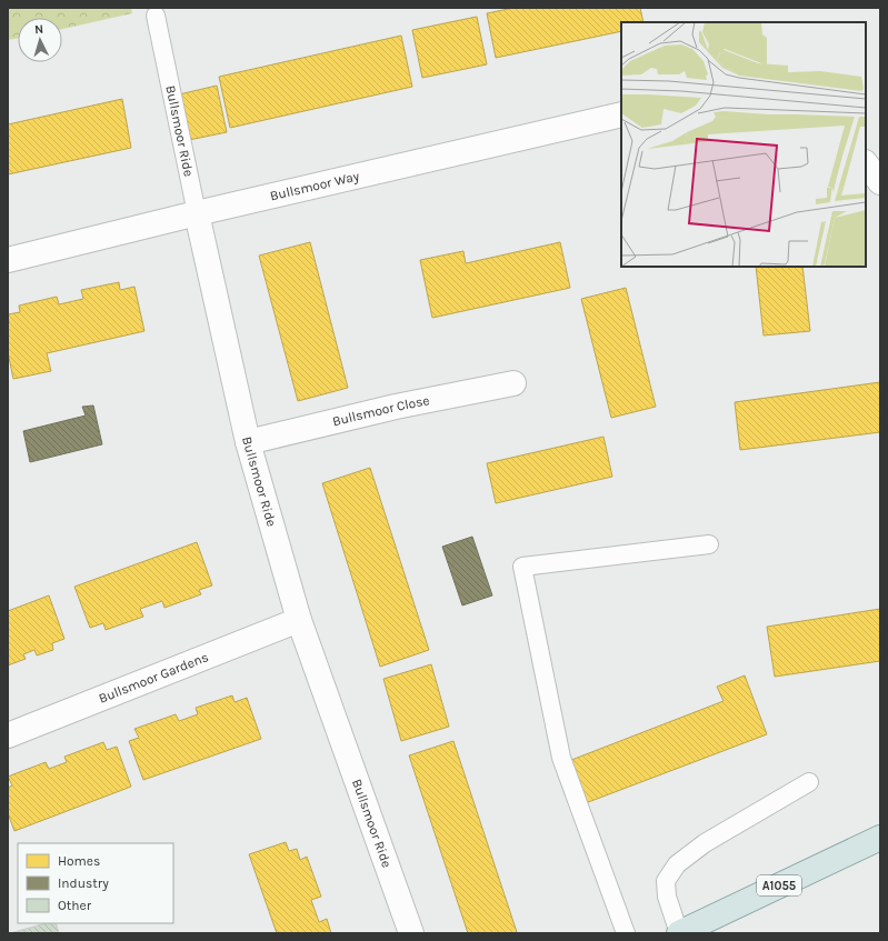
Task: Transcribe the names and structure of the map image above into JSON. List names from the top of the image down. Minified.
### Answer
{"streets":{"main road":["A1055"],"street":["Bullsmoor Ride","Bullsmoor Way","Bullsmoor Close","Bullsmoor Gardens"]},"crossings":[["Bullsmoor Ride","Bullsmoor Way"],["Bullsmoor Ride","Bullsmoor Close"],["Bullsmoor Ride","Bullsmoor Gardens"]],"legend":["Homes","Industry","Other"],"north":"top"}
